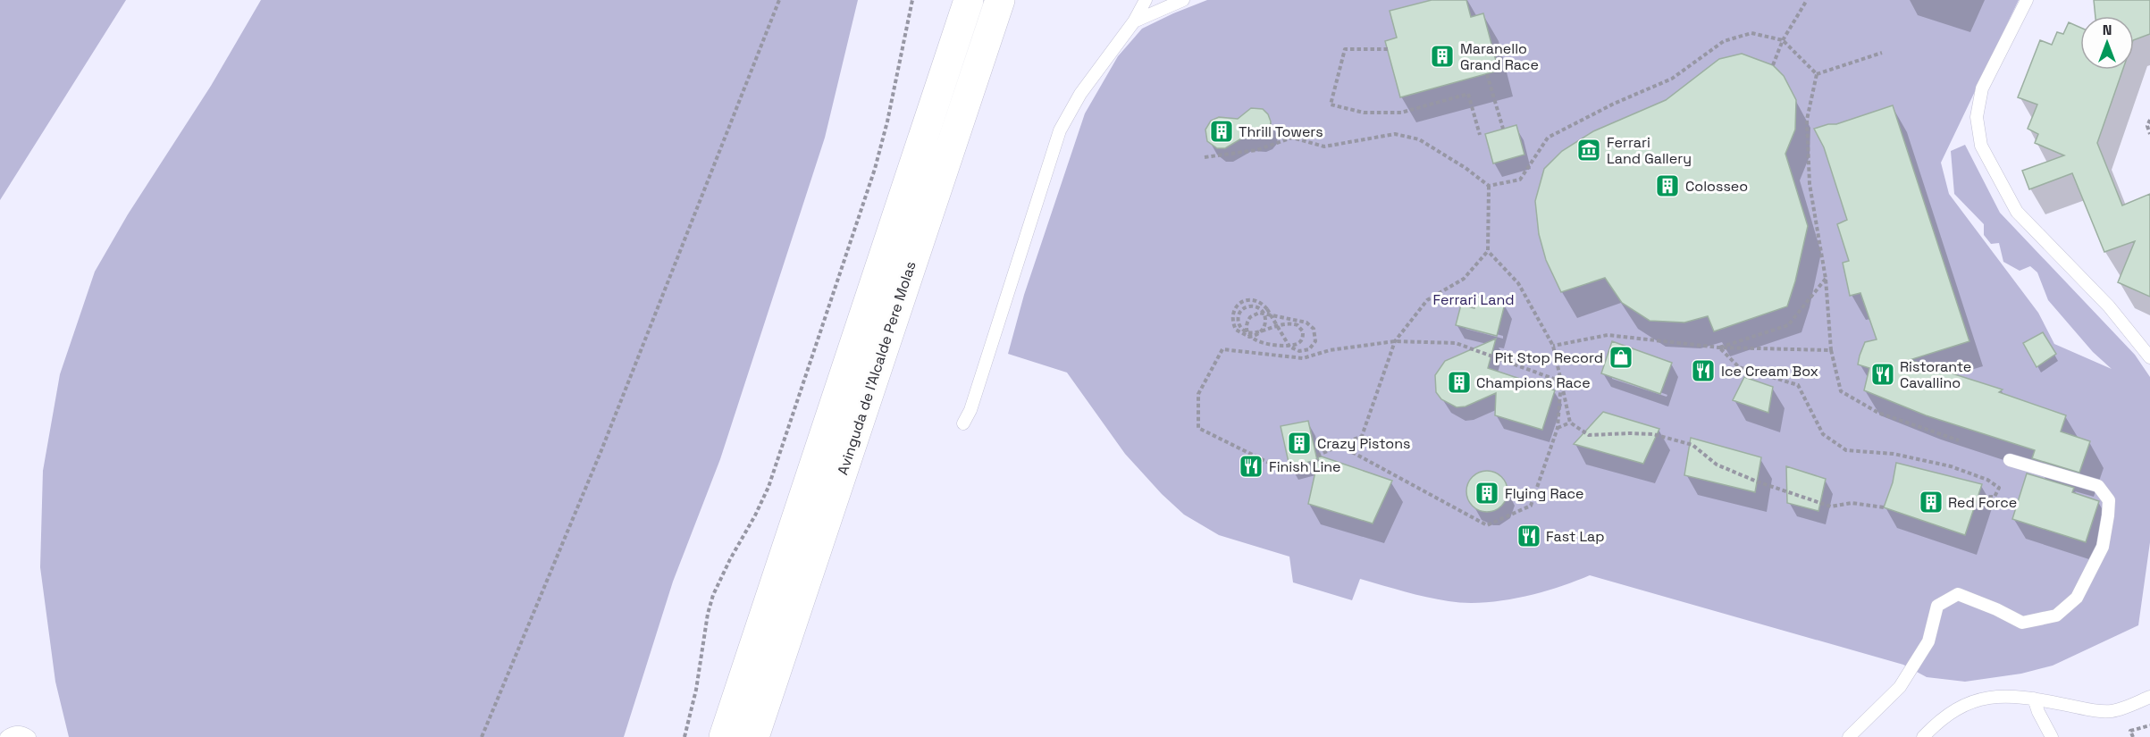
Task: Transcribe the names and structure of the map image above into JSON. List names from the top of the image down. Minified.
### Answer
{"streets":{"street":["Avinguda de l'Alcalde Pere Molas"]},"parks":["Ferrari Land"],"places":{"building":["Maranello Grand Race","Thrill Towers","Colosseo","Champions Race","Crazy Pistons","Flying Race","Red Force"],"museum":["Ferrari Land Gallery"],"shop":["Pit Stop Record"],"restaurant":["Ice Cream Box","Ristorante Cavallino","Finish Line","Fast Lap"]},"north":"top"}
